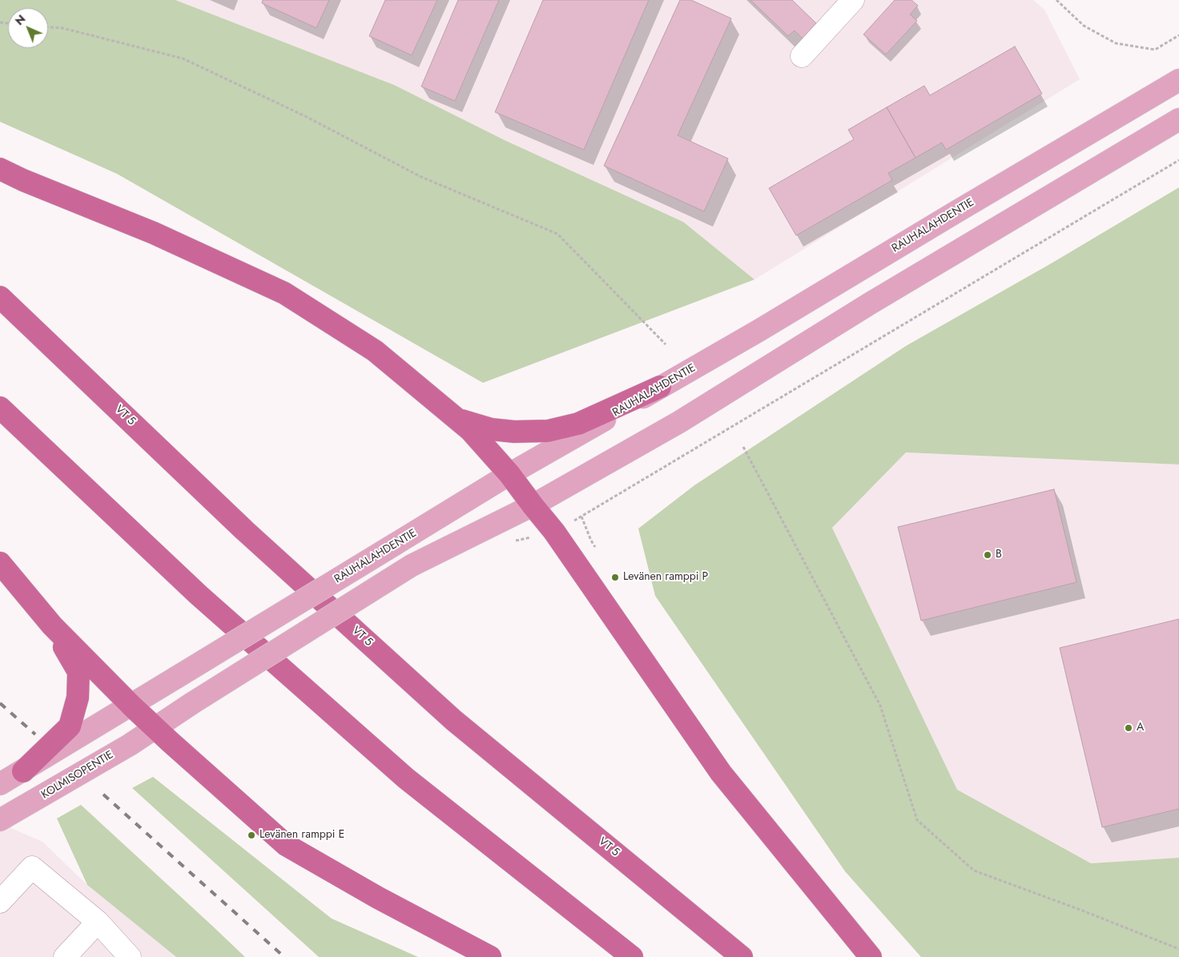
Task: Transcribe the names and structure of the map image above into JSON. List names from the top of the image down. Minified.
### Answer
{"streets":{"highway":["VT 5"],"main road":["RAUHALAHDENTIE","KOLMISOPENTIE"]},"places":["B","Levänen ramppi P","A","Levänen ramppi E"],"north":"top left"}
